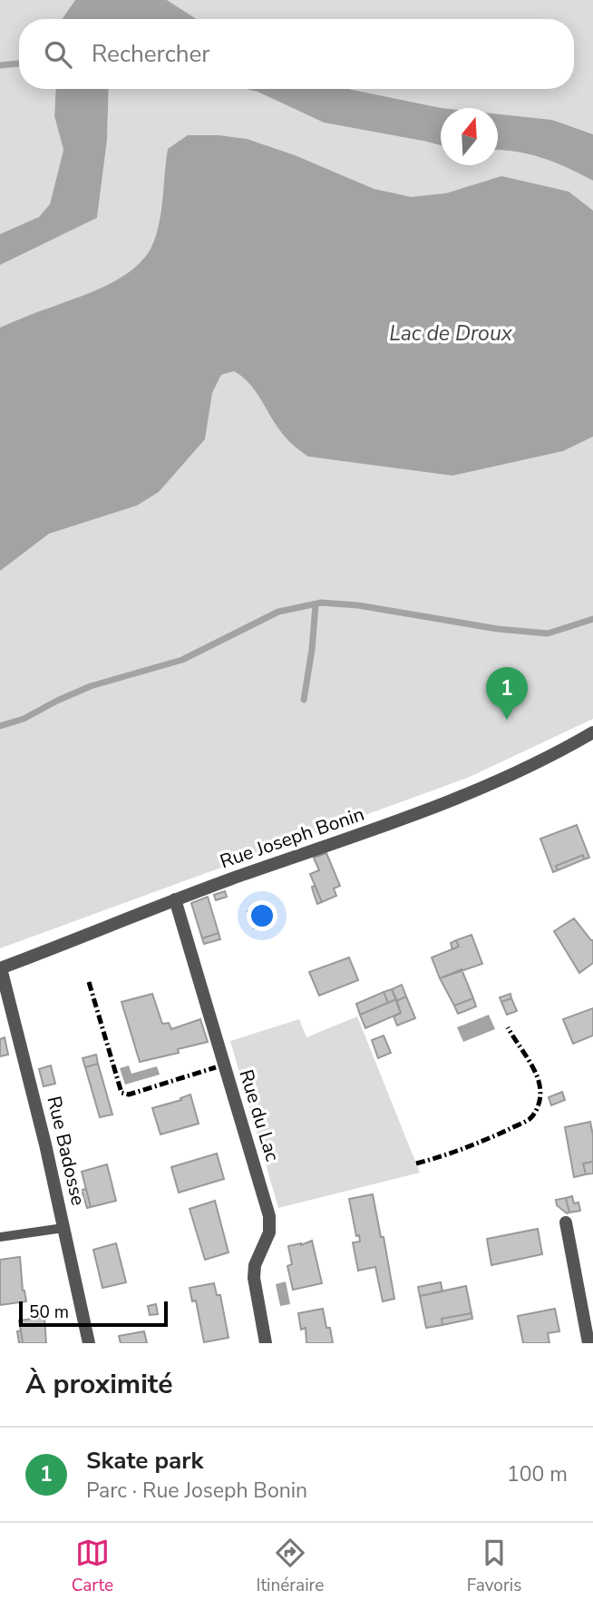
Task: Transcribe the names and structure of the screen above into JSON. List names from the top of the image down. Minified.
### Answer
{"streets":{"street":["Rue Joseph Bonin","Rue du Lac","Rue Badosse"]},"crossings":[["Rue Joseph Bonin","Rue du Lac"],["Rue Joseph Bonin","Rue Badosse"]],"water":["Lac de Droux"],"scale_bar":"50 m","north":"top","page":{"search":"Rechercher","pins":"1","scale":"50 m","heading":"À proximité","list":[{"mark":"1","name":"Skate park","note":"Parc · Rue Joseph Bonin","value":"100 m"}],"nav":["Carte","Itinéraire","Favoris"]}}
